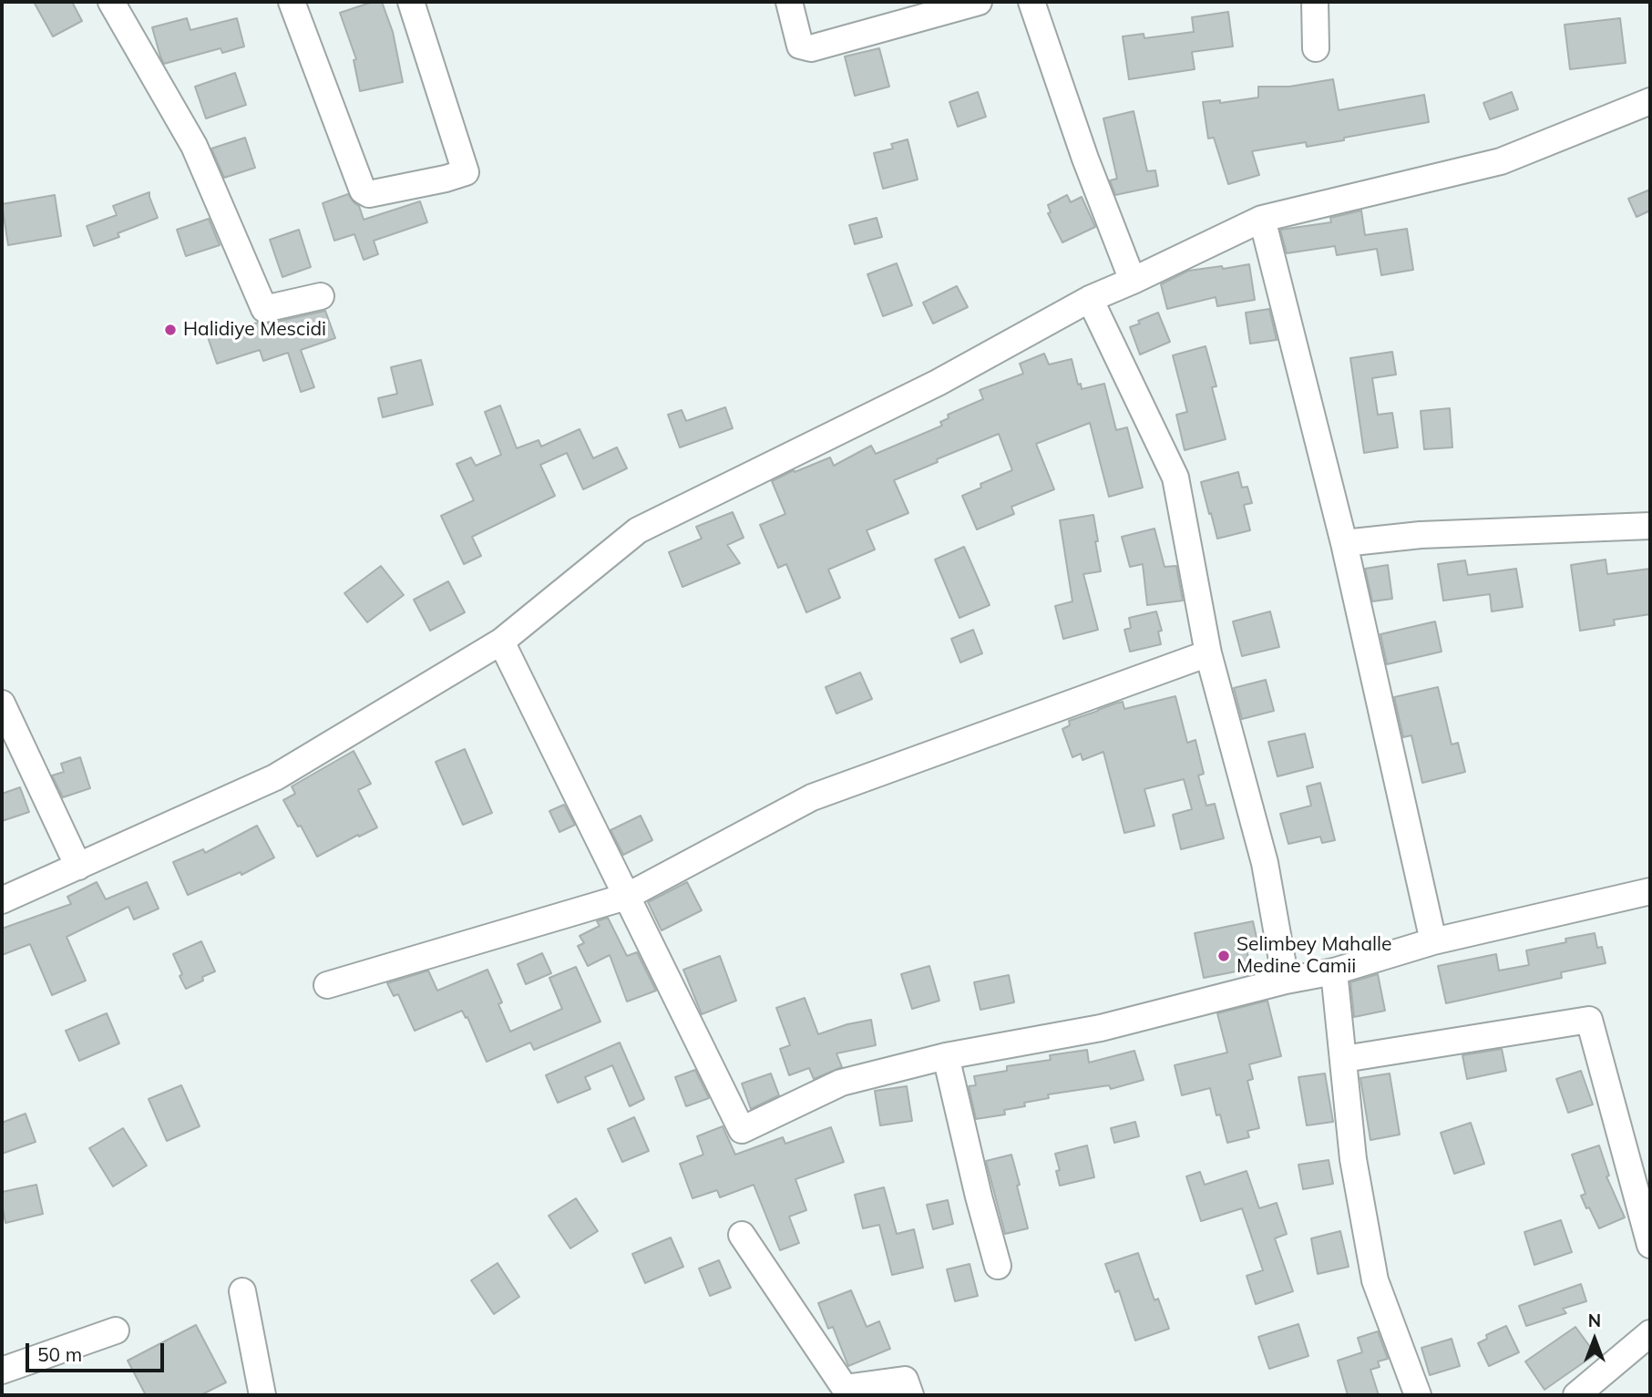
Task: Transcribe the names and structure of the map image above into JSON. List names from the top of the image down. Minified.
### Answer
{"places":["Halidiye Mescidi","Selimbey Mahalle Medine Camii"],"scale_bar":"50 m","north":"top"}
